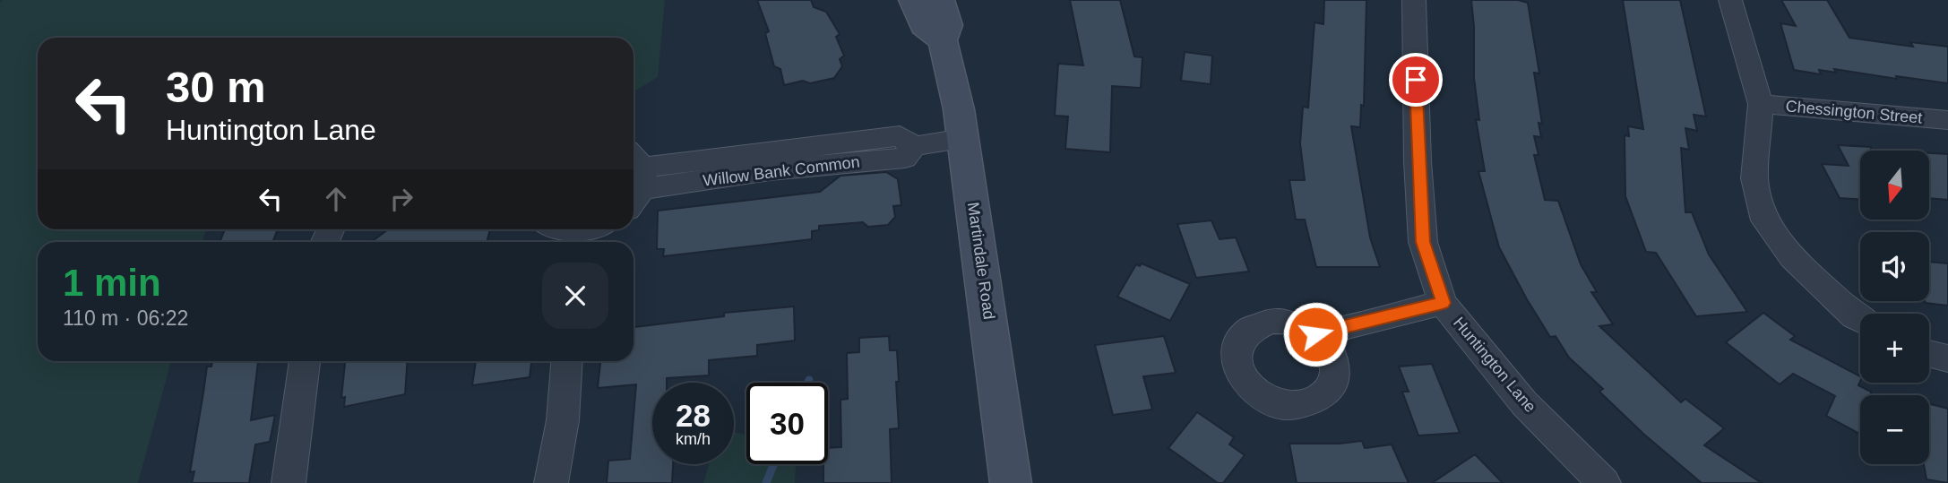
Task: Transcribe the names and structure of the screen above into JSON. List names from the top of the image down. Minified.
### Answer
{"streets":{"main road":["Martindale Road"],"street":["Chessington Street","Willow Bank Common","Huntington Lane"]},"crossings":[["Willow Bank Common","Martindale Road"]],"north":"bottom","page":{"turn":["30 m","Huntington Lane"],"map_buttons":["+","−"],"heading":["1 min","110 m · 06:22"],"speed":"28 km/h","limit":"30"}}
